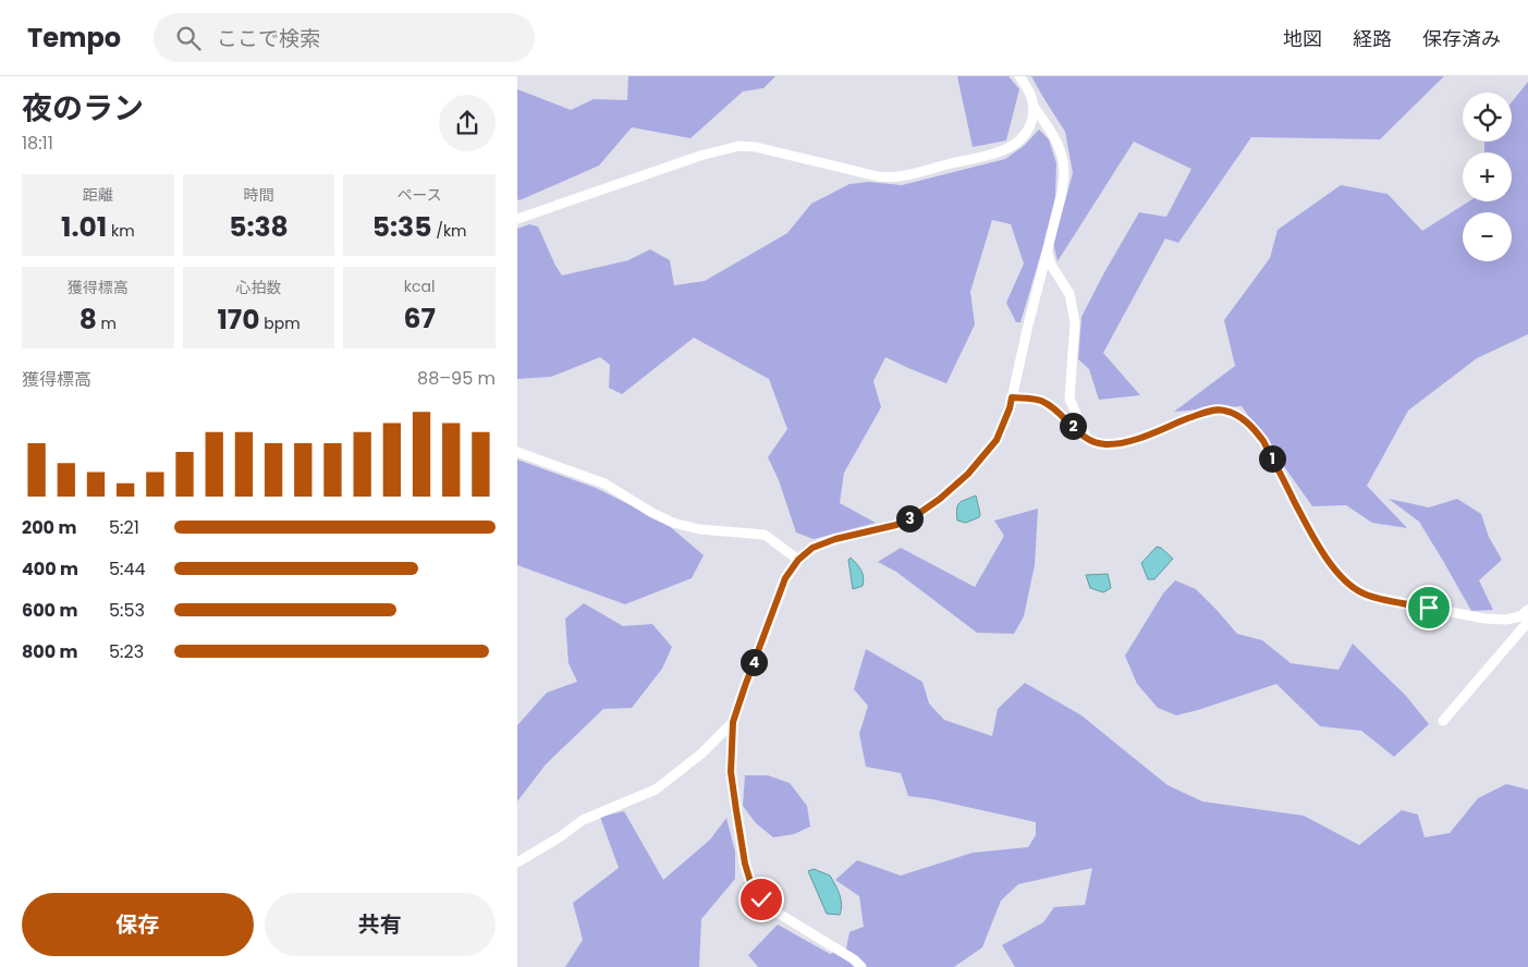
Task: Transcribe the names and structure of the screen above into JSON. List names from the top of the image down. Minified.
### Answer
{"page":{"header":"Tempo","search":"ここで検索","nav":["地図","経路","保存済み"],"heading":["夜のラン","18:11"],"map_buttons":["+","−"],"stats":[["距離","1.01 km"],["時間","5:38"],["ペース","5:35 /km"],["獲得標高","8 m"],["心拍数","170 bpm"],["kcal","67"]],"chart":["獲得標高","88–95 m"],"pins":["2","1","3","4"],"list":[{"name":"200 m","note":"5:21"},{"name":"400 m","note":"5:44"},{"name":"600 m","note":"5:53"},{"name":"800 m","note":"5:23"}],"buttons":["保存","共有"]}}
